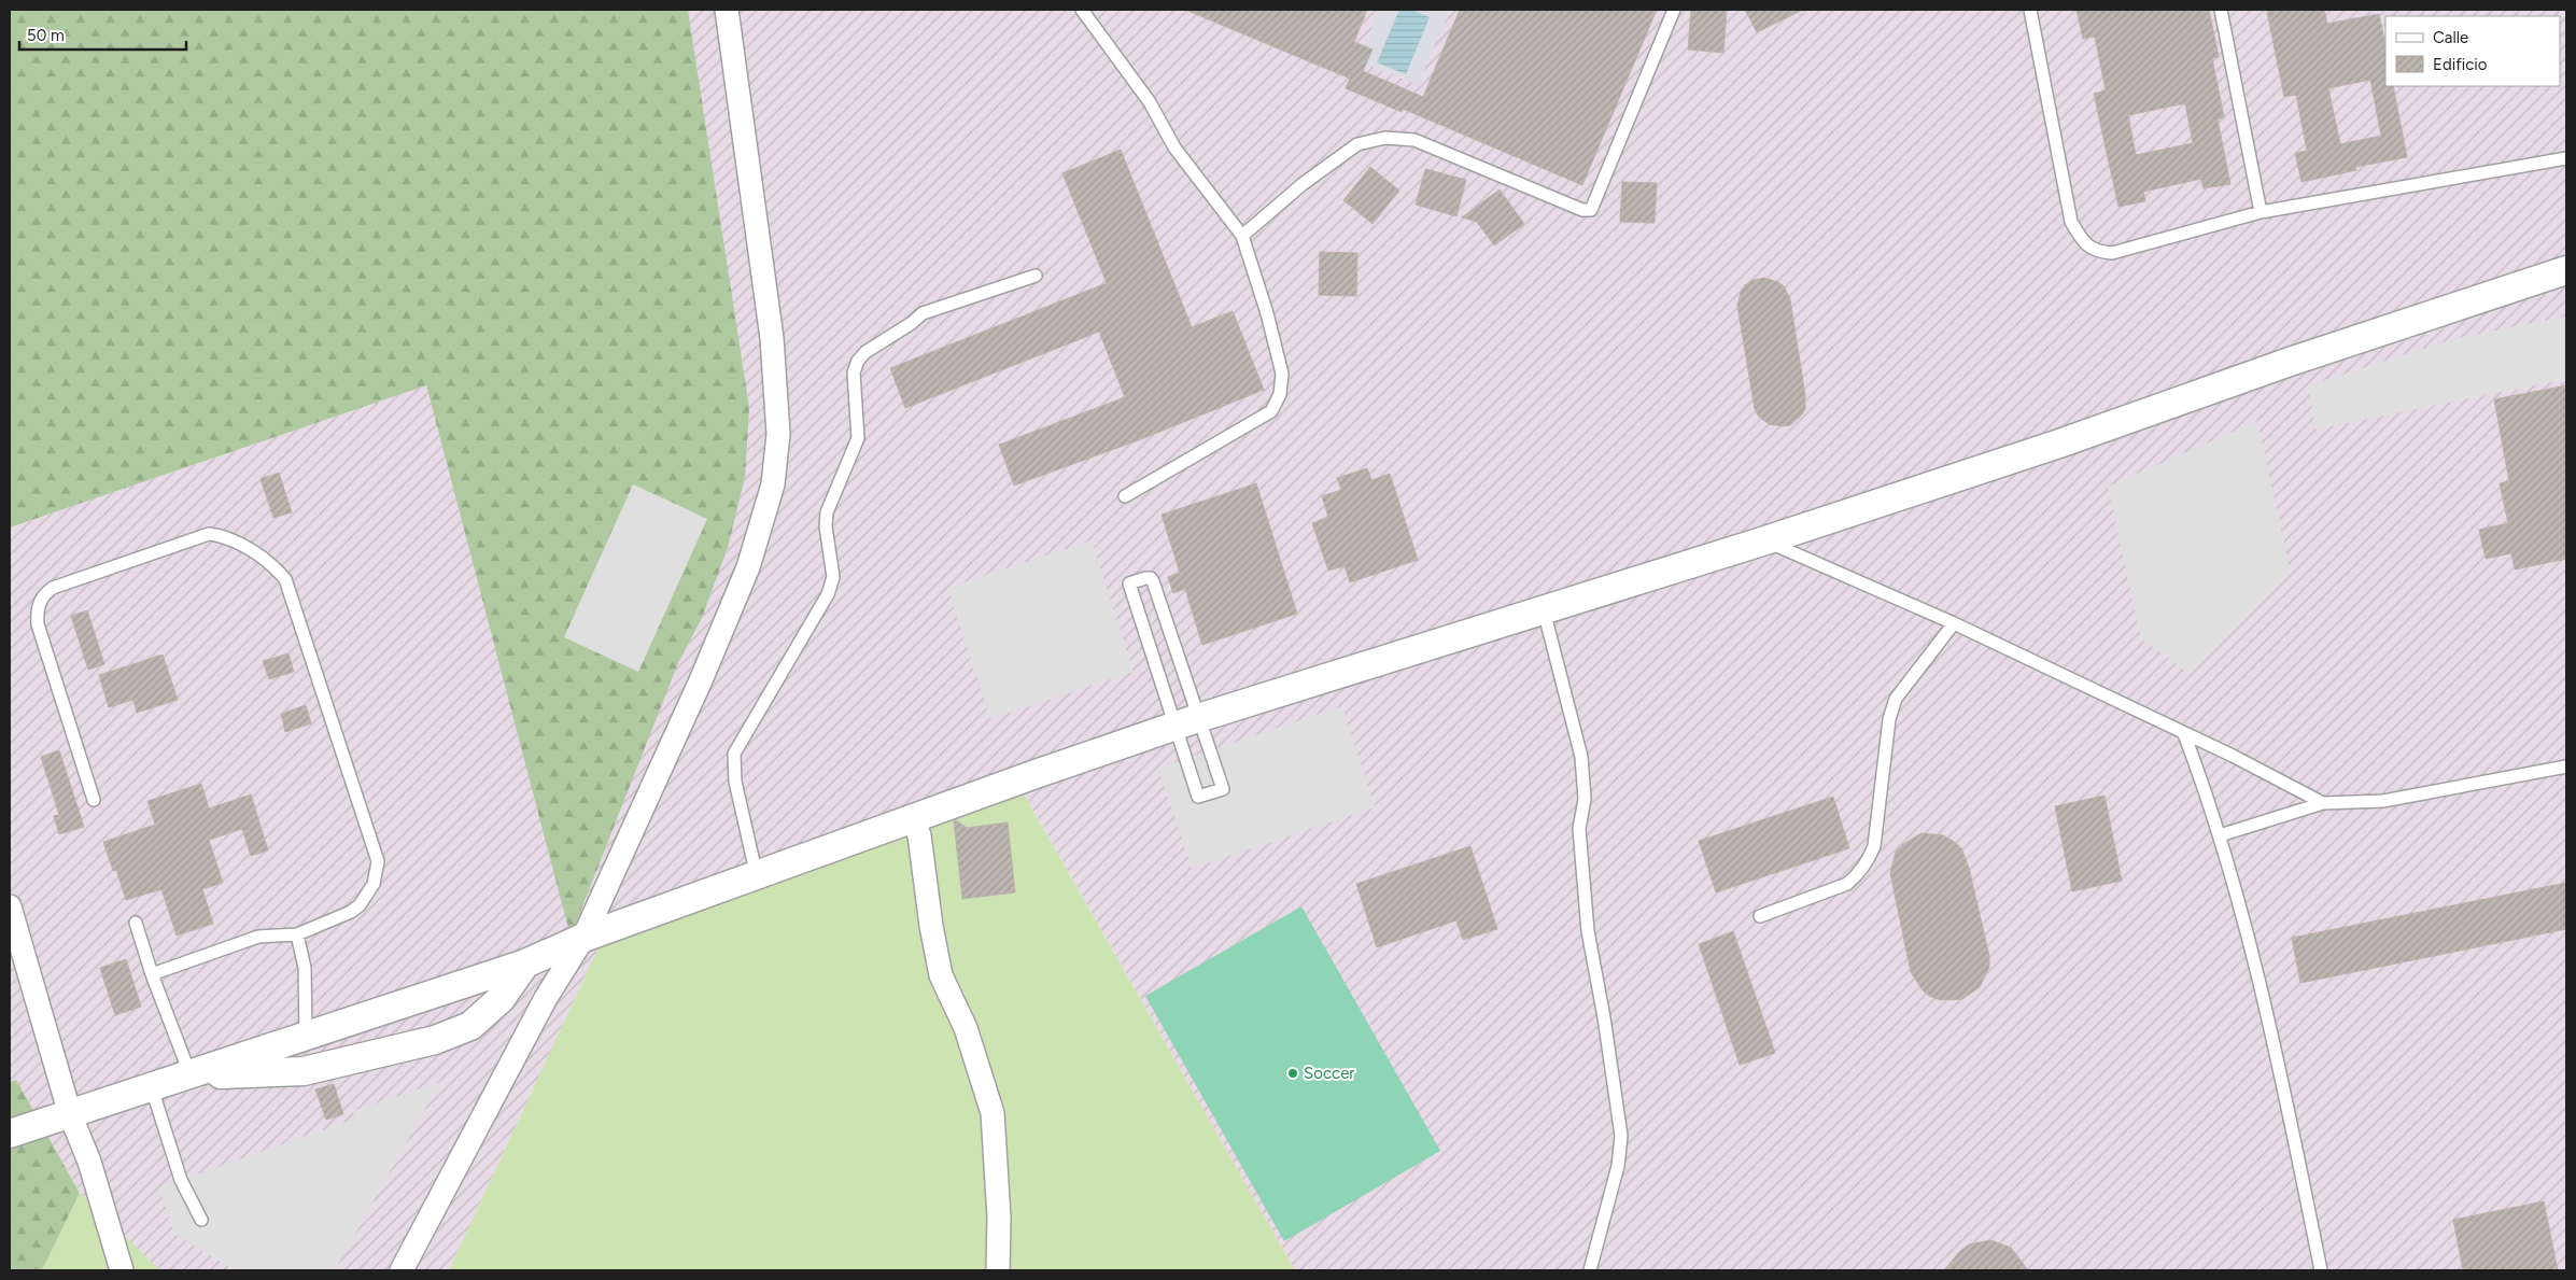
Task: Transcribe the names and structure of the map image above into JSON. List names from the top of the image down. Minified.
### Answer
{"places":["Soccer"],"legend":["Calle","Edificio"],"scale_bar":"50 m"}
